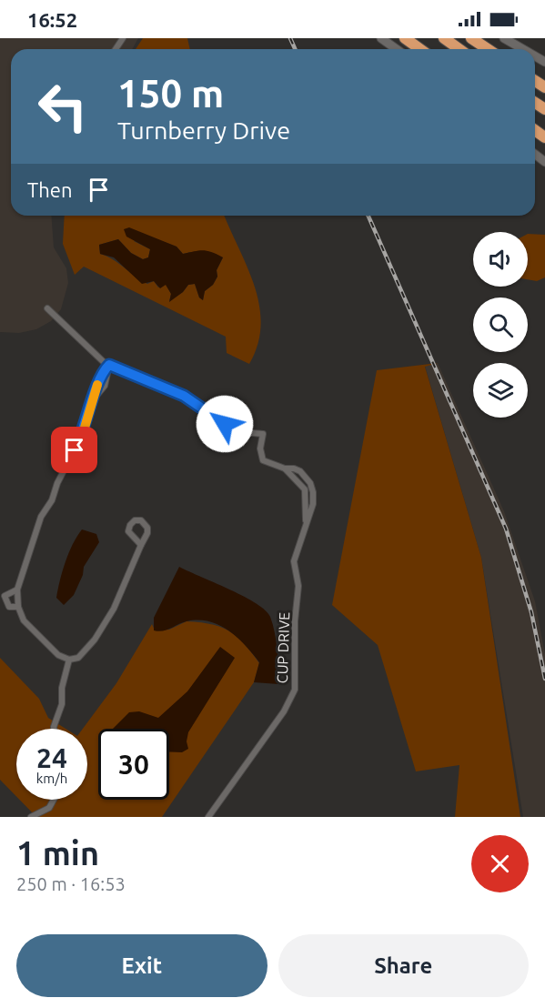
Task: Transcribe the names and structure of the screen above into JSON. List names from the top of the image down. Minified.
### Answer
{"streets":{"street":["CUP DRIVE"]},"page":{"status":"16:52","turn":["150 m","Turnberry Drive"],"then":"Then","speed":"24 km/h","limit":"30","heading":["1 min","250 m · 16:53"],"buttons":["Exit","Share"]}}
